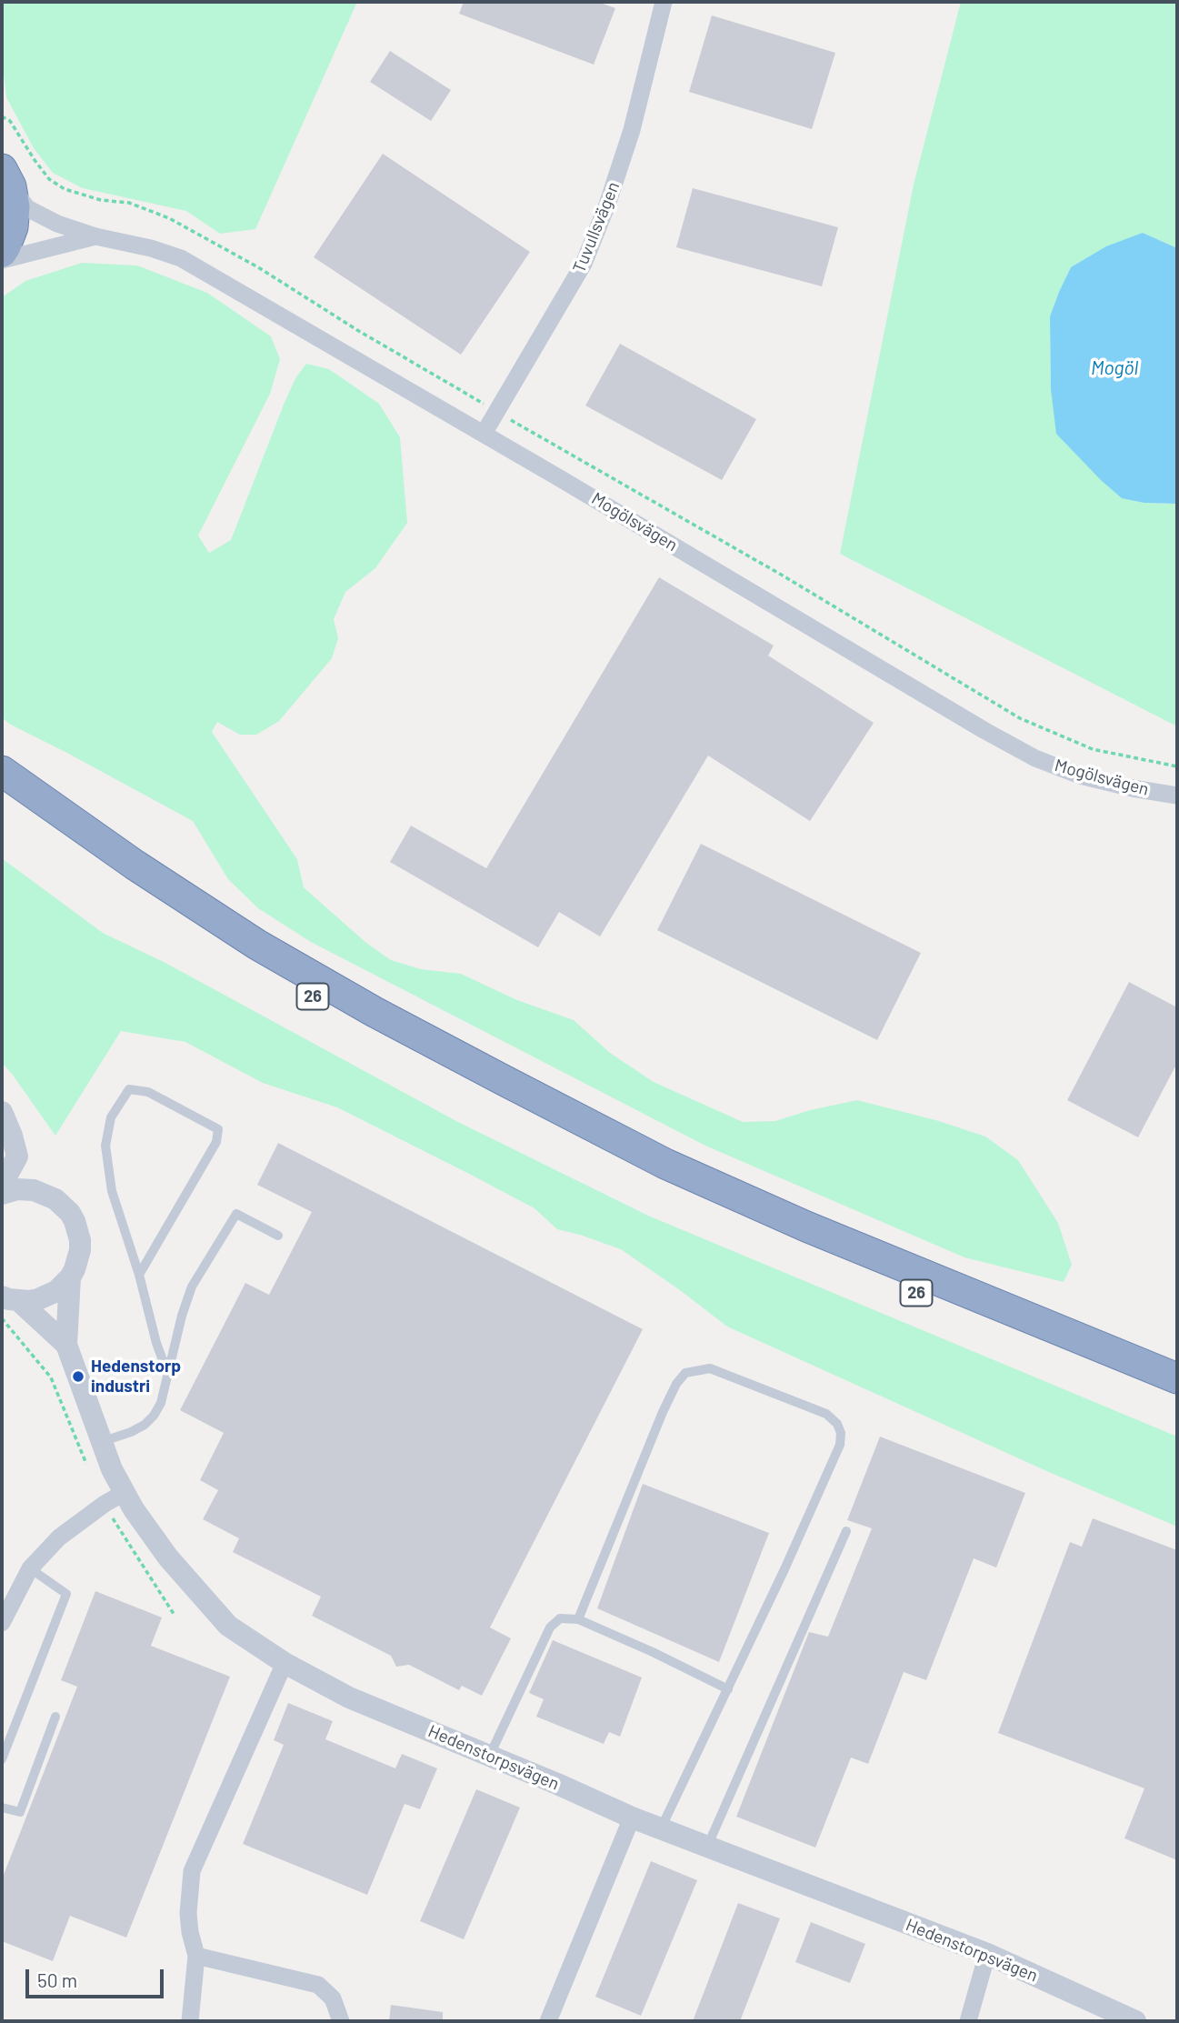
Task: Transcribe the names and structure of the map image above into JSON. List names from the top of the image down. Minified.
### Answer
{"streets":{"highway":["26"],"street":["Tuvullsvägen","Mogölsvägen","Hedenstorpsvägen"]},"crossings":[["Tuvullsvägen","Mogölsvägen"]],"water":["Mogöl"],"places":["Hedenstorp industri"],"scale_bar":"50 m"}
